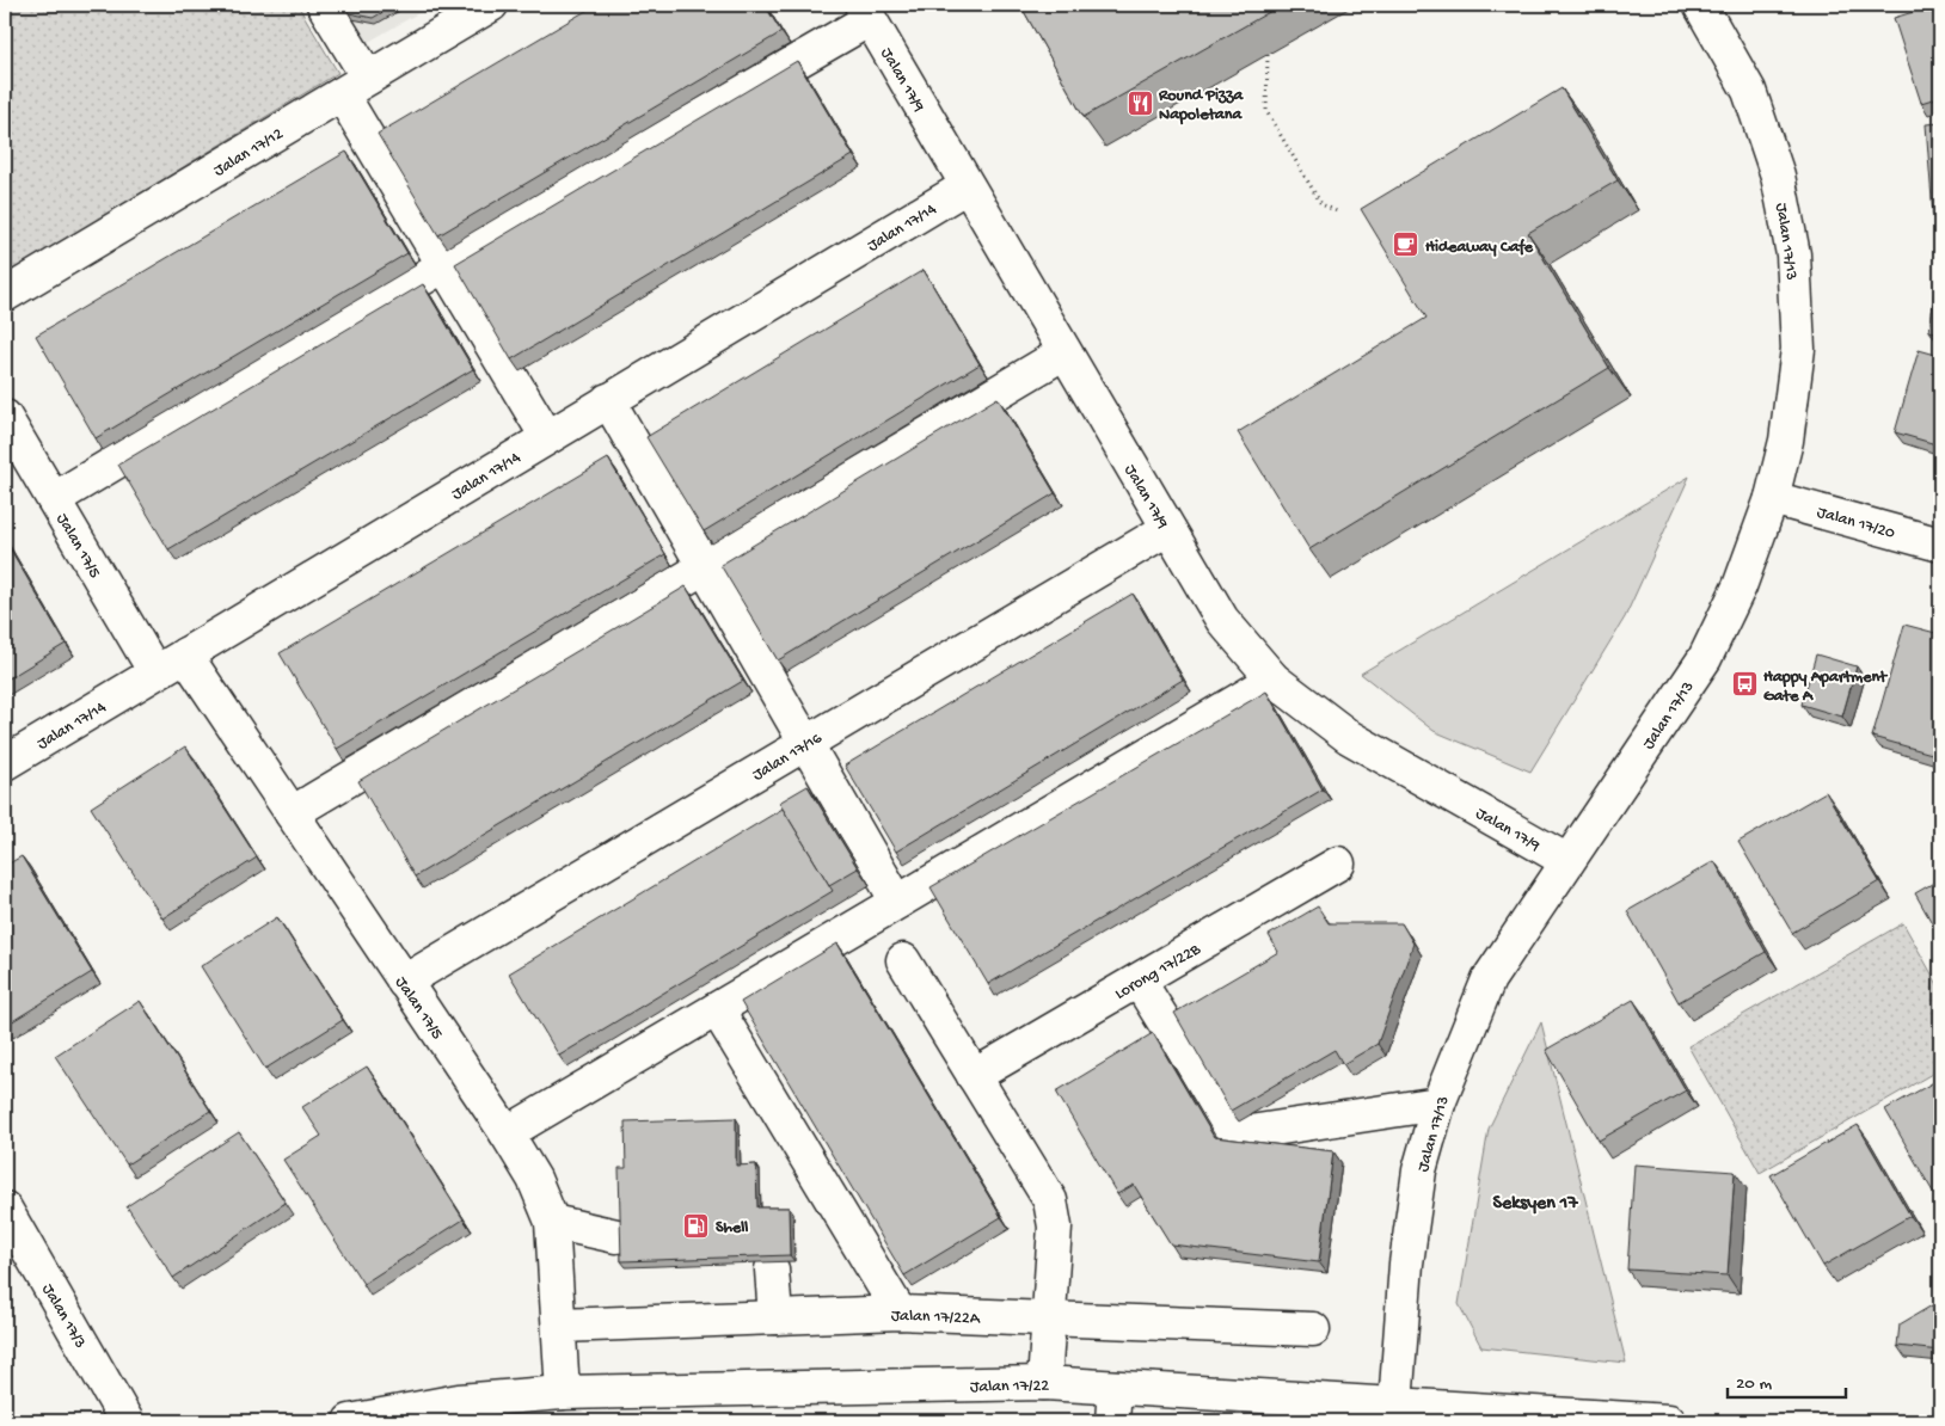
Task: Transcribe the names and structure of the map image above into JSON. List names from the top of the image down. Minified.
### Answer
{"streets":{"street":["Jalan 17/9","Jalan 17/12","Jalan 17/14","Jalan 17/13","Jalan 17/20","Jalan 17/5","Jalan 17/16","Lorong 17/22B","Jalan 17/3","Jalan 17/22A","Jalan 17/22"]},"crossings":[["Jalan 17/9","Jalan 17/14"],["Jalan 17/9","Jalan 17/13"],["Jalan 17/9","Jalan 17/16"],["Jalan 17/14","Jalan 17/5"],["Jalan 17/13","Jalan 17/20"],["Jalan 17/13","Jalan 17/22"],["Jalan 17/5","Jalan 17/16"],["Jalan 17/5","Jalan 17/22A"],["Jalan 17/5","Jalan 17/22"]],"districts":["Seksyen 17"],"places":{"restaurant":["Round Pizza Napoletana"],"cafe":["Hideaway Cafe"],"bus stop":["Happy Apartment Gate A"],"fuel station":["Shell"]},"scale_bar":"20 m"}
